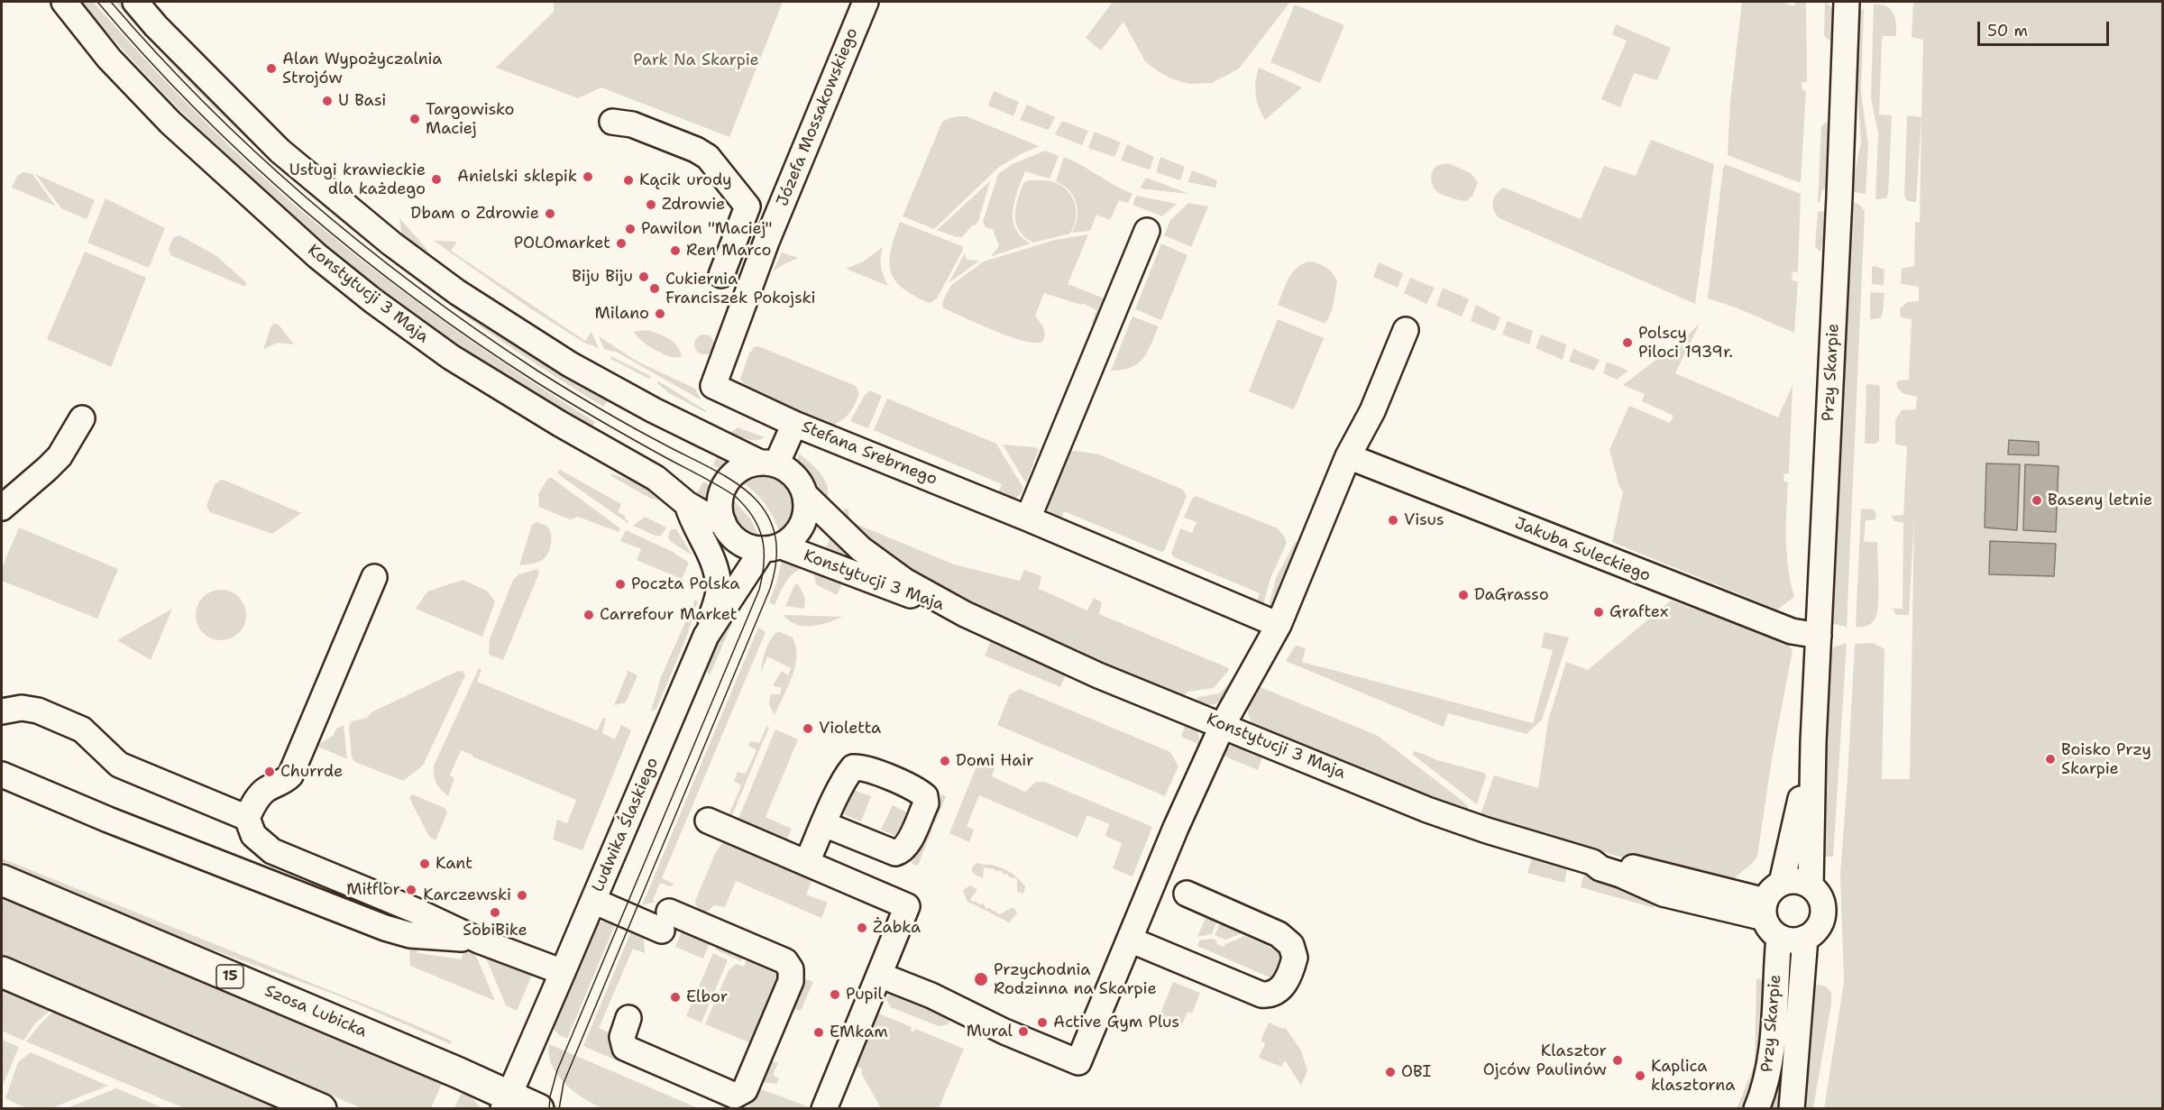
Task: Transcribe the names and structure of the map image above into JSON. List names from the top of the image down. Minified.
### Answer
{"streets":{"main road":["15","Szosa Lubicka"],"street":["Józefa Mossakowskiego","Konstytucji 3 Maja","Przy Skarpie","Stefana Srebrnego","Jakuba Suleckiego","Ludwika Ślaskiego"]},"crossings":[["Józefa Mossakowskiego","Stefana Srebrnego"],["Konstytucji 3 Maja","Przy Skarpie"],["Konstytucji 3 Maja","Ludwika Ślaskiego"],["Przy Skarpie","Jakuba Suleckiego"],["Ludwika Ślaskiego","Szosa Lubicka"]],"parks":["Park Na Skarpie"],"places":["Alan Wypożyczalnia Strojów","U Basi","Targowisko Maciej","Anielski sklepik","Usługi krawieckie dla każdego","Kącik urody","Zdrowie","Dbam o Zdrowie","Pawilon \"Maciej\"","POLOmarket","Ren Marco","Biju Biju","Cukiernia Franciszek Pokojski","Milano","Polscy Piloci 1939r.","Baseny letnie","Visus","Poczta Polska","DaGrasso","Graftex","Carrefour Market","Violetta","Boisko Przy Skarpie","Domi Hair","Churrde","Kant","Miłflor","Karczewski","SobiBike","Żabka","Przychodnia Rodzinna na Skarpie","Pupil","Elbor","Active Gym Plus","Mural","EMkam","Klasztor Ojców Paulinów","OBI","Kaplica klasztorna"],"scale_bar":"50 m"}
